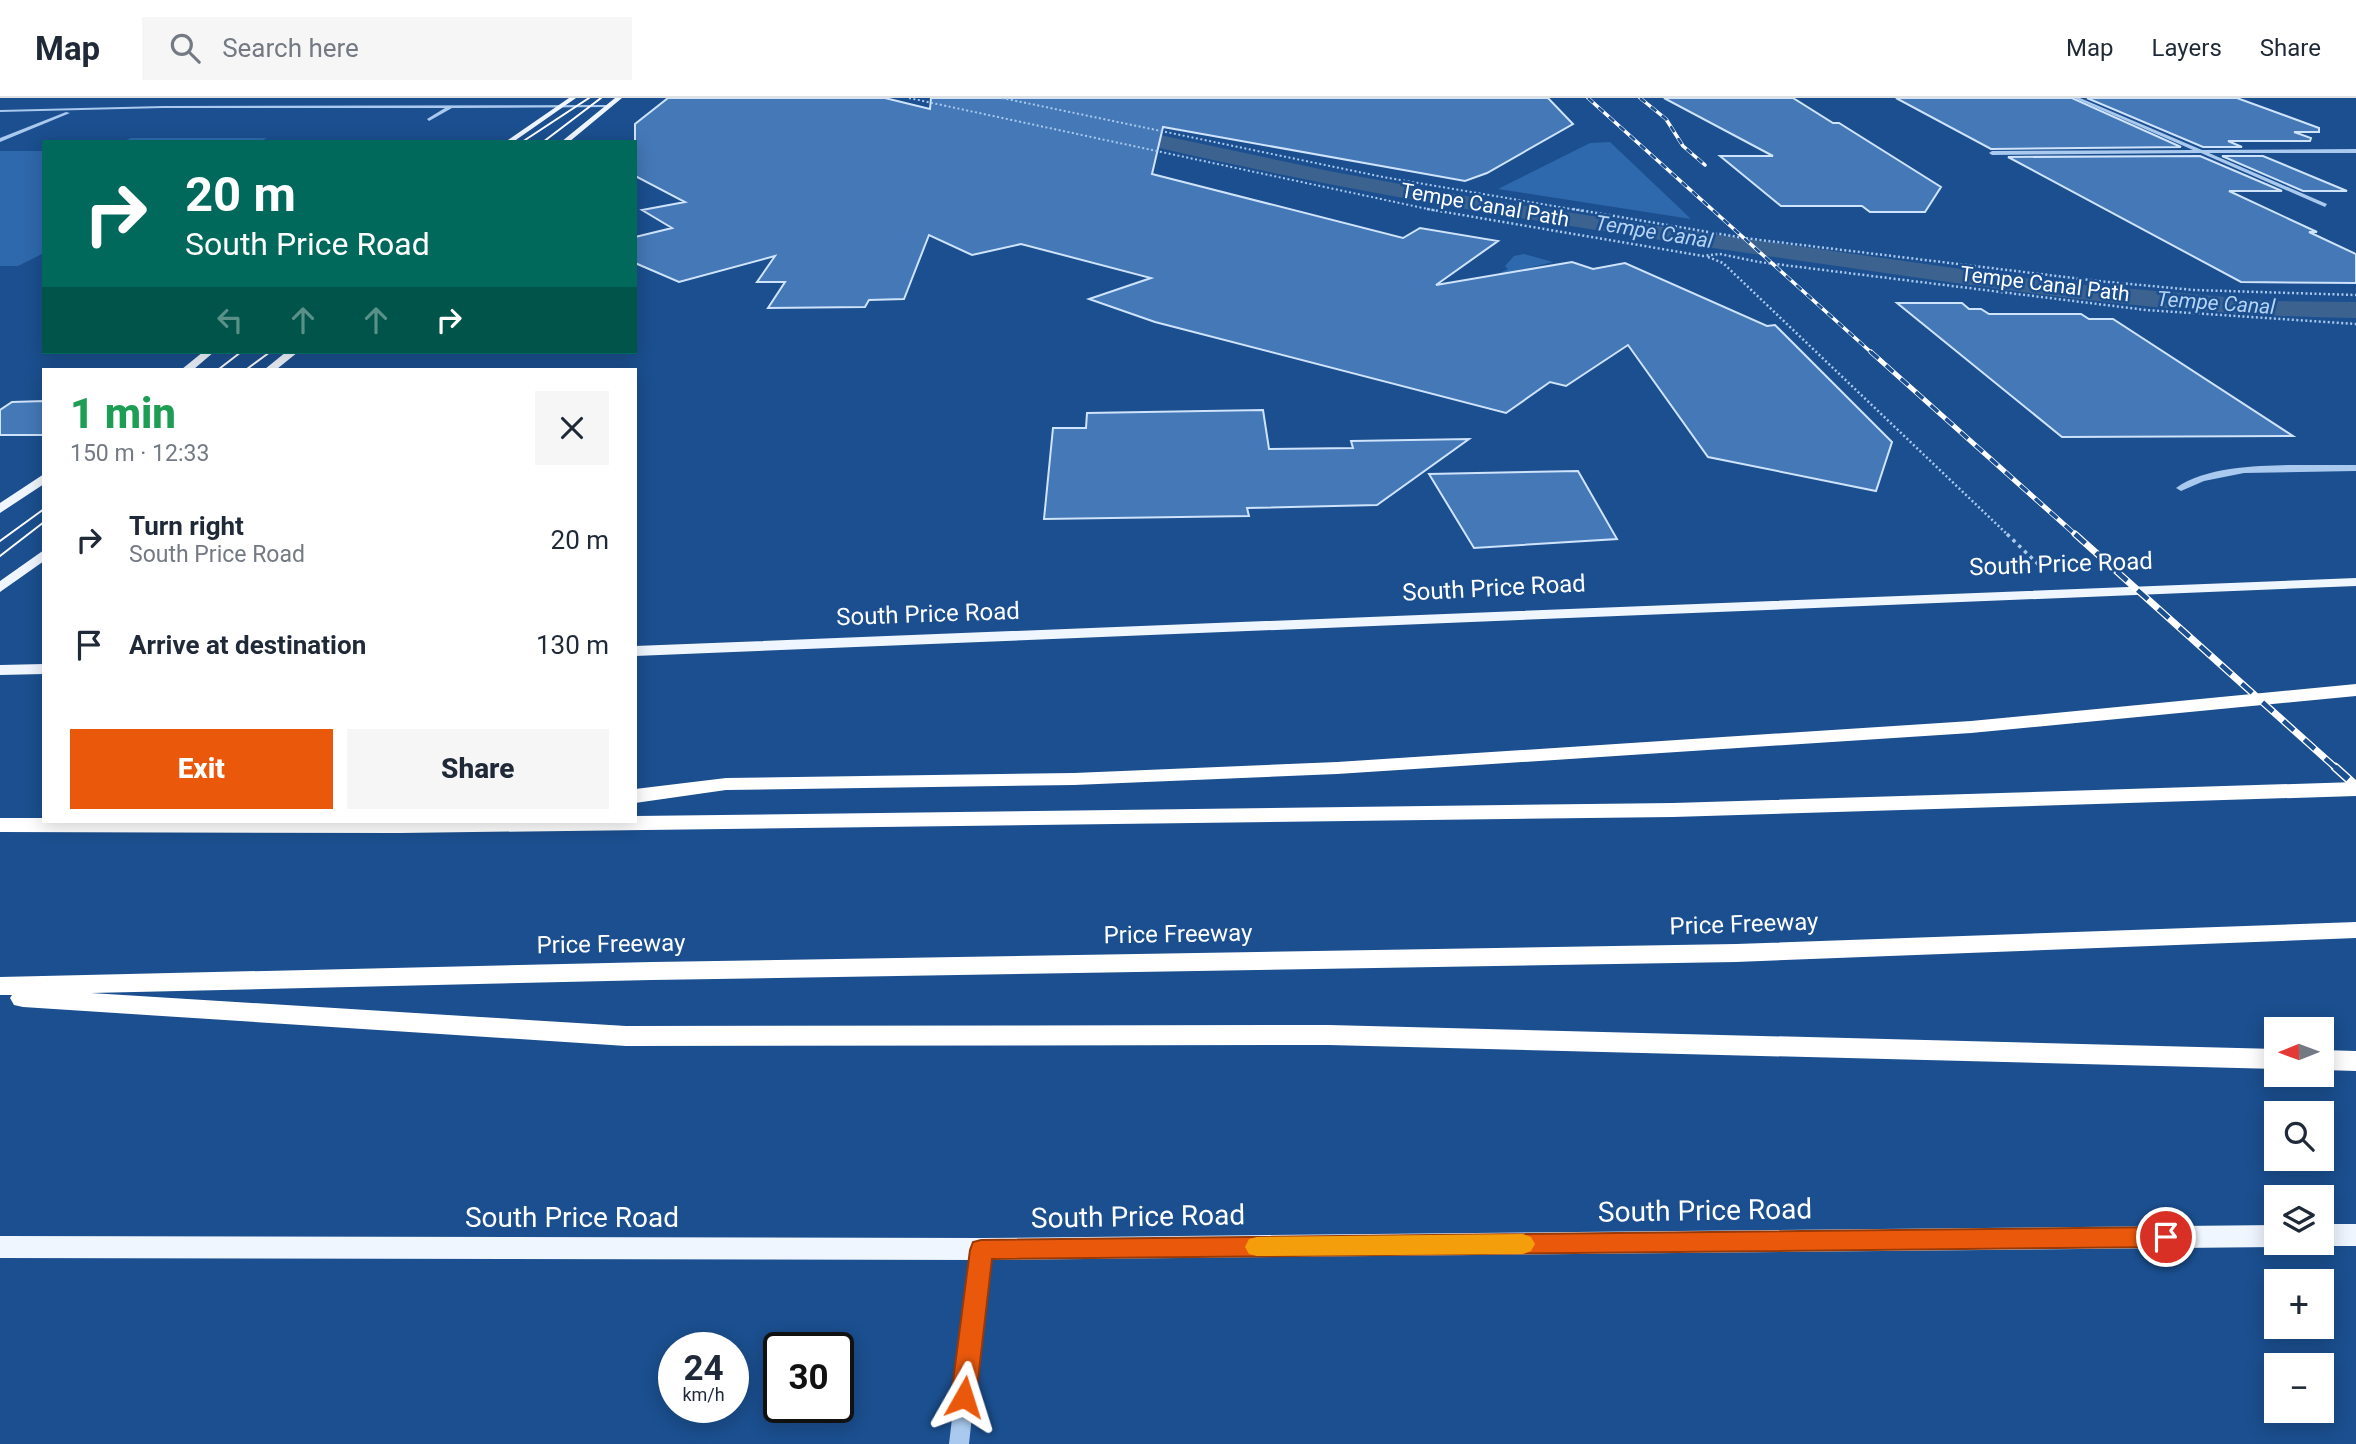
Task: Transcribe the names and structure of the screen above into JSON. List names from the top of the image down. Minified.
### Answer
{"streets":{"highway":["Price Freeway"],"main road":["South Price Road"],"path":["Tempe Canal Path"]},"water":["Tempe Canal"],"north":"left","page":{"header":"Map","search":"Search here","nav":["Map","Layers","Share"],"turn":["20 m","South Price Road"],"heading":["1 min","150 m · 12:33"],"list":[{"name":"Turn right","note":"South Price Road","value":"20 m"},{"name":"Arrive at destination","value":"130 m"}],"buttons":["Exit","Share"],"map_buttons":["+","−"],"speed":"24 km/h","limit":"30"}}
